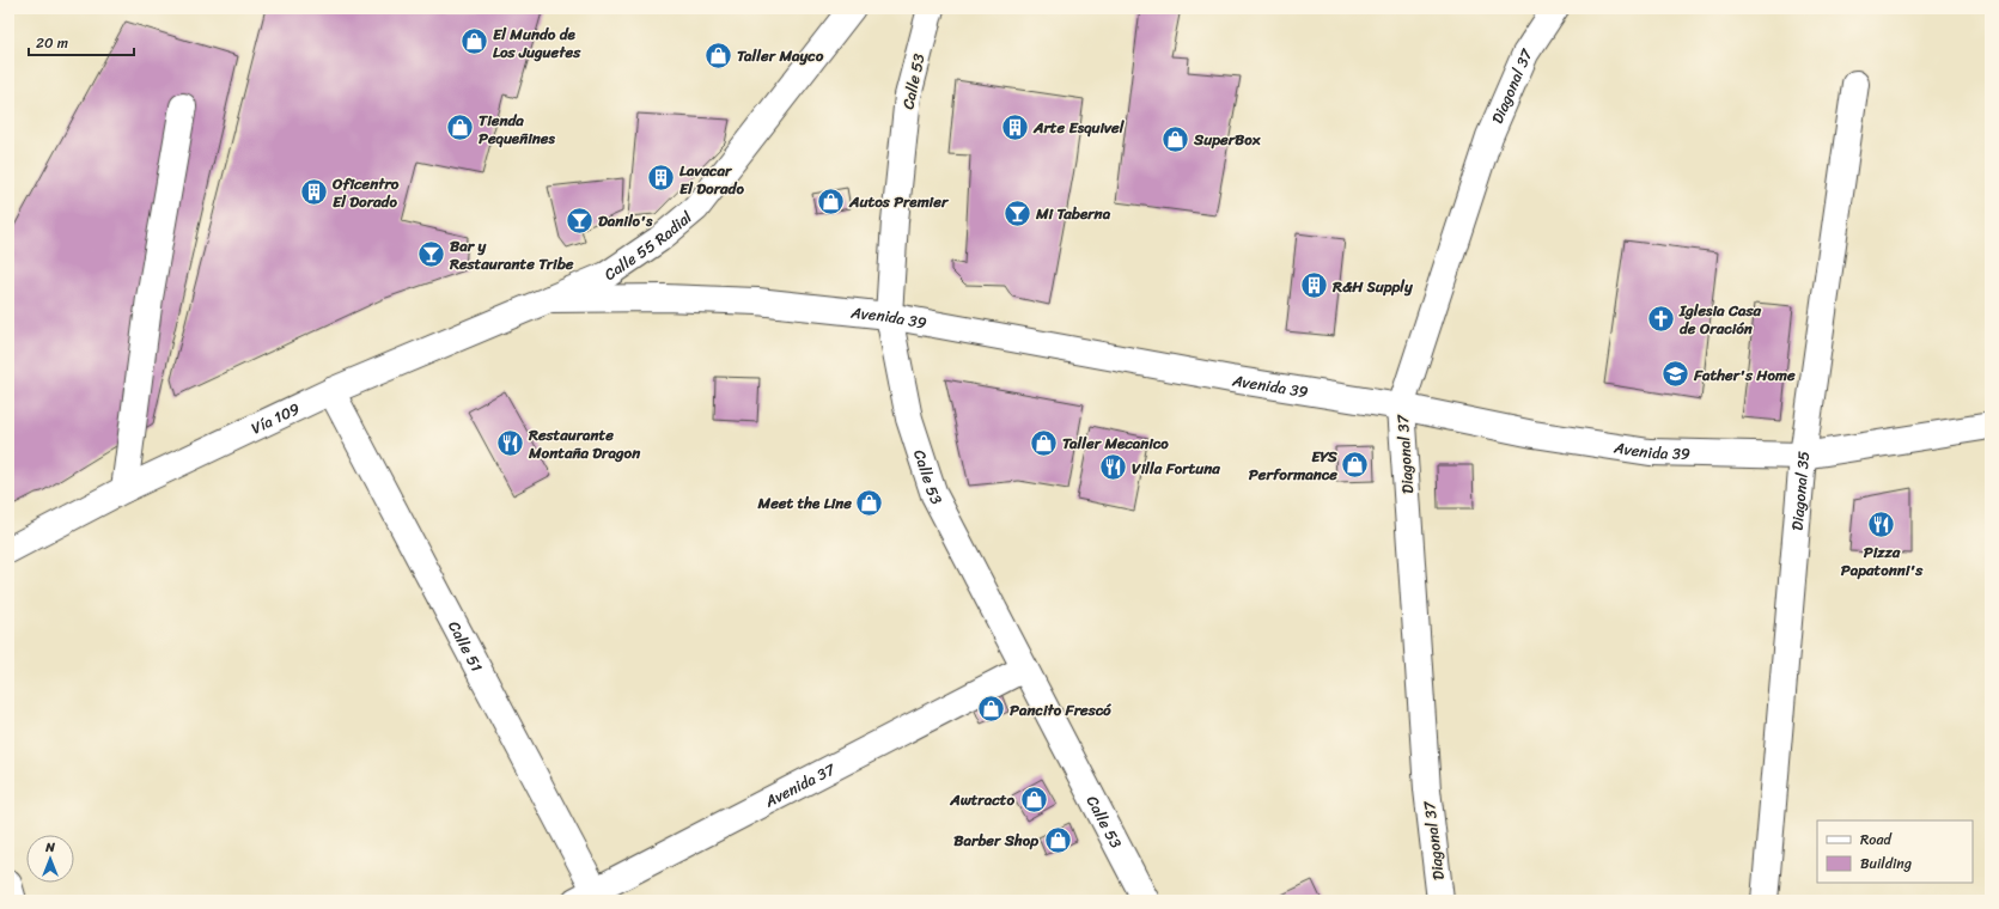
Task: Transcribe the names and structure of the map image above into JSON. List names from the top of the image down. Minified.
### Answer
{"streets":{"street":["Calle 53","Diagonal 37","Calle 55 Radial","Avenida 39","Vía 109","Diagonal 35","Calle 51","Avenida 37"]},"crossings":[["Calle 53","Avenida 39"],["Calle 53","Avenida 37"],["Diagonal 37","Avenida 39"],["Calle 55 Radial","Avenida 39"],["Calle 55 Radial","Vía 109"],["Avenida 39","Vía 109"],["Avenida 39","Diagonal 35"],["Vía 109","Calle 51"],["Calle 51","Avenida 37"]],"places":{"shop":["El Mundo de Los Juguetes","Taller Mayco","Tienda Pequeñines","SuperBox","Autos Premier","Taller Mecanico","EYS Performance","Meet the Line","Pancito Frescó","Awtracto","Barber Shop"],"building":["Arte Esquivel","Lavacar El Dorado","Oficentro El Dorado","R&H Supply"],"bar":["Mi Taberna","Danilo's","Bar y Restaurante Tribe"],"church":["Iglesia Casa de Oración"],"school or university":["Father's Home"],"restaurant":["Restaurante Montaña Dragon","Villa Fortuna","Pizza Papatonni's"]},"legend":["Road","Building"],"scale_bar":"20 m","north":"top"}
